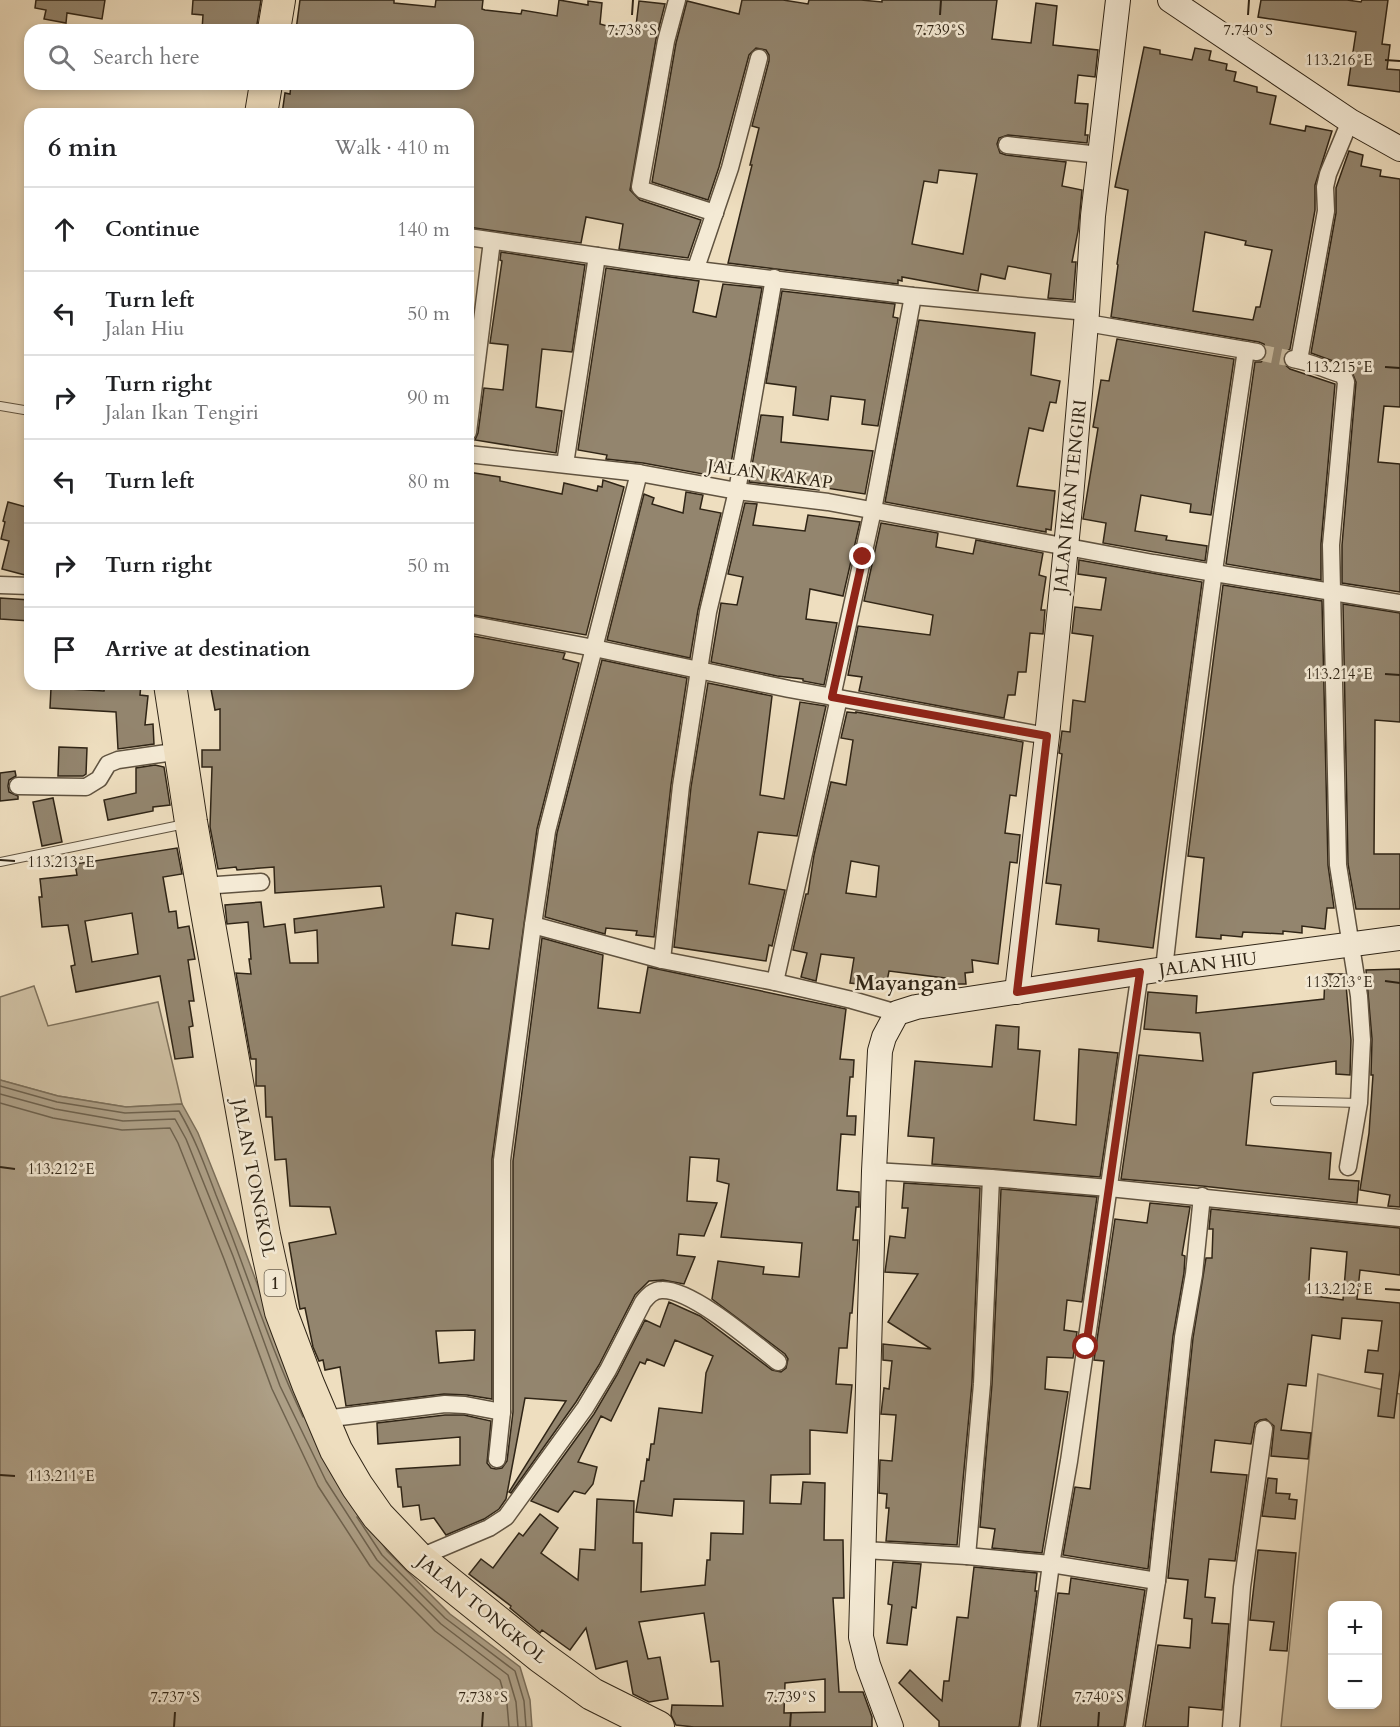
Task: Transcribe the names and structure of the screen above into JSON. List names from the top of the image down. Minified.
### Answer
{"streets":{"highway":["JALAN TONGKOL","1"],"main road":["JALAN IKAN TENGIRI","JALAN HIU"],"street":["JALAN KAKAP"]},"crossings":[["JALAN KAKAP","JALAN IKAN TENGIRI"],["JALAN IKAN TENGIRI","JALAN HIU"]],"districts":["Mayangan"],"page":{"search":"Search here","heading":["6 min","Walk · 410 m"],"list":[["Continue","140 m"],["Turn left","Jalan Hiu","50 m"],["Turn right","Jalan Ikan Tengiri","90 m"],["Turn left","80 m"],["Turn right","50 m"],"Arrive at destination"],"map_buttons":["+","−"]},"coordinates":["7.738°S","7.739°S","7.740°S","113.216°E","113.215°E","113.214°E","113.213°E","113.212°E","113.211°E","7.737°S"]}
